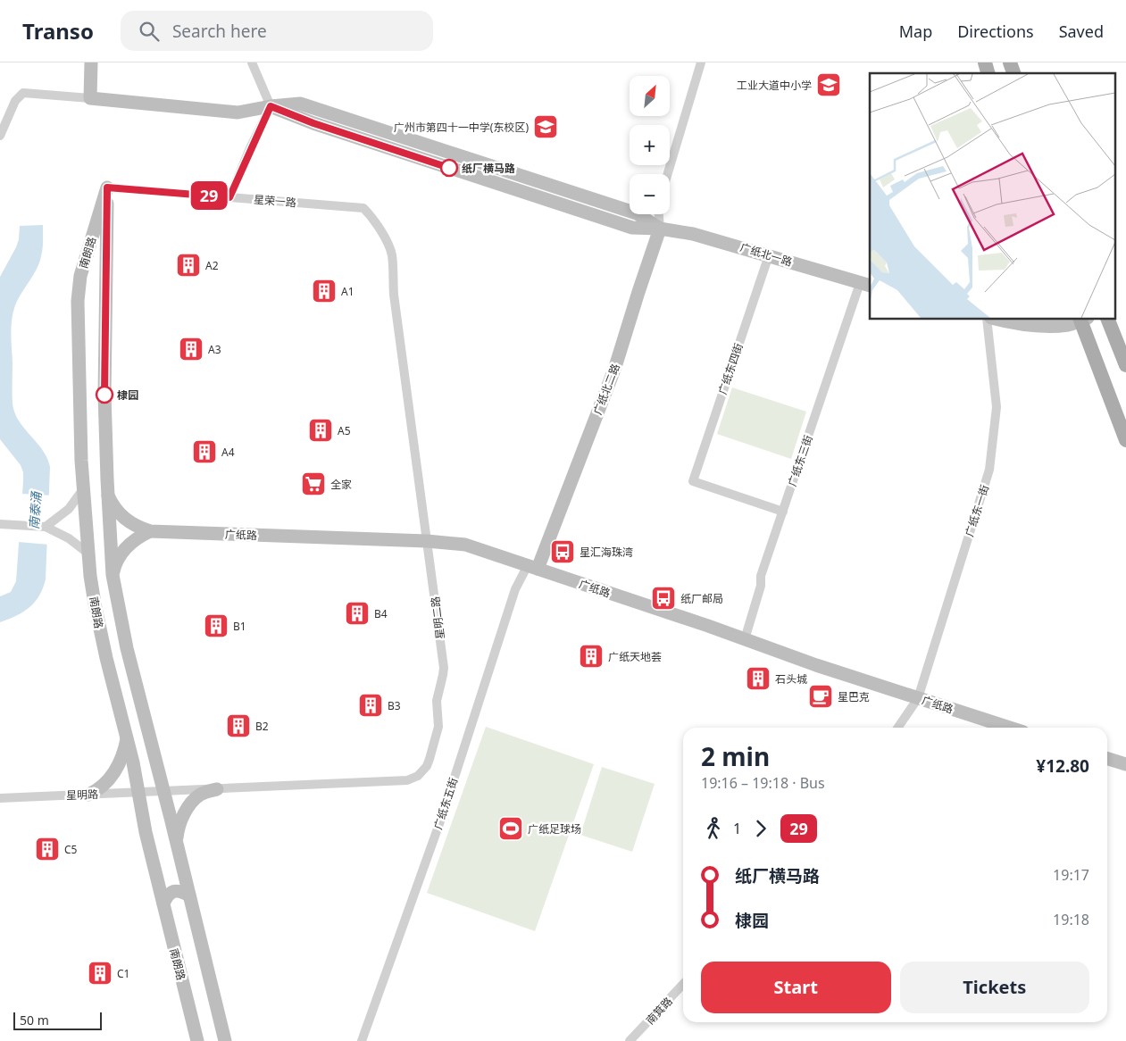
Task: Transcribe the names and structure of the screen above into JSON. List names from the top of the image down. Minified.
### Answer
{"streets":{"street":["星荣一路","南朗路","广纸北一路","广纸东四街","广纸北二路","广纸东三街","广纸东一街","广纸路","星明二路","星明路","广纸东五街","南箕路"]},"crossings":[["星荣一路","南朗路"],["星荣一路","星明二路"],["南朗路","广纸路"],["南朗路","星明二路"],["南朗路","星明路"],["广纸北一路","广纸东四街"],["广纸北一路","广纸北二路"],["广纸北一路","广纸东三街"],["广纸东四街","广纸东三街"],["广纸北二路","广纸路"],["广纸北二路","广纸东五街"],["广纸东三街","广纸路"],["广纸东一街","广纸路"],["广纸路","星明二路"],["广纸路","广纸东五街"],["星明二路","星明路"]],"water":["南泰涌"],"places":{"school or university":["工业大道中小学","广州市第四十一中学(东校区)"],"other":["纸厂横马路","棣园"],"building":["A2","A1","A3","A5","A4","B4","B1","广纸天地荟","石头城","B3","B2","C5","C1"],"supermarket":["全家"],"bus stop":["星汇海珠湾","纸厂邮局"],"cafe":["星巴克"],"sports":["广纸足球场"]},"lines":["bus line 29"],"scale_bar":"50 m","north":"top right","page":{"header":"Transo","search":"Search here","nav":["Map","Directions","Saved"],"on_map":"29","map_buttons":["+","−"],"heading":["2 min","19:16 – 19:18 · Bus","¥12.80"],"legs":["1","29"],"list":[{"name":"纸厂横马路","value":"19:17"},{"name":"棣园","value":"19:18"}],"buttons":["Start","Tickets"],"scale":"50 m"}}
